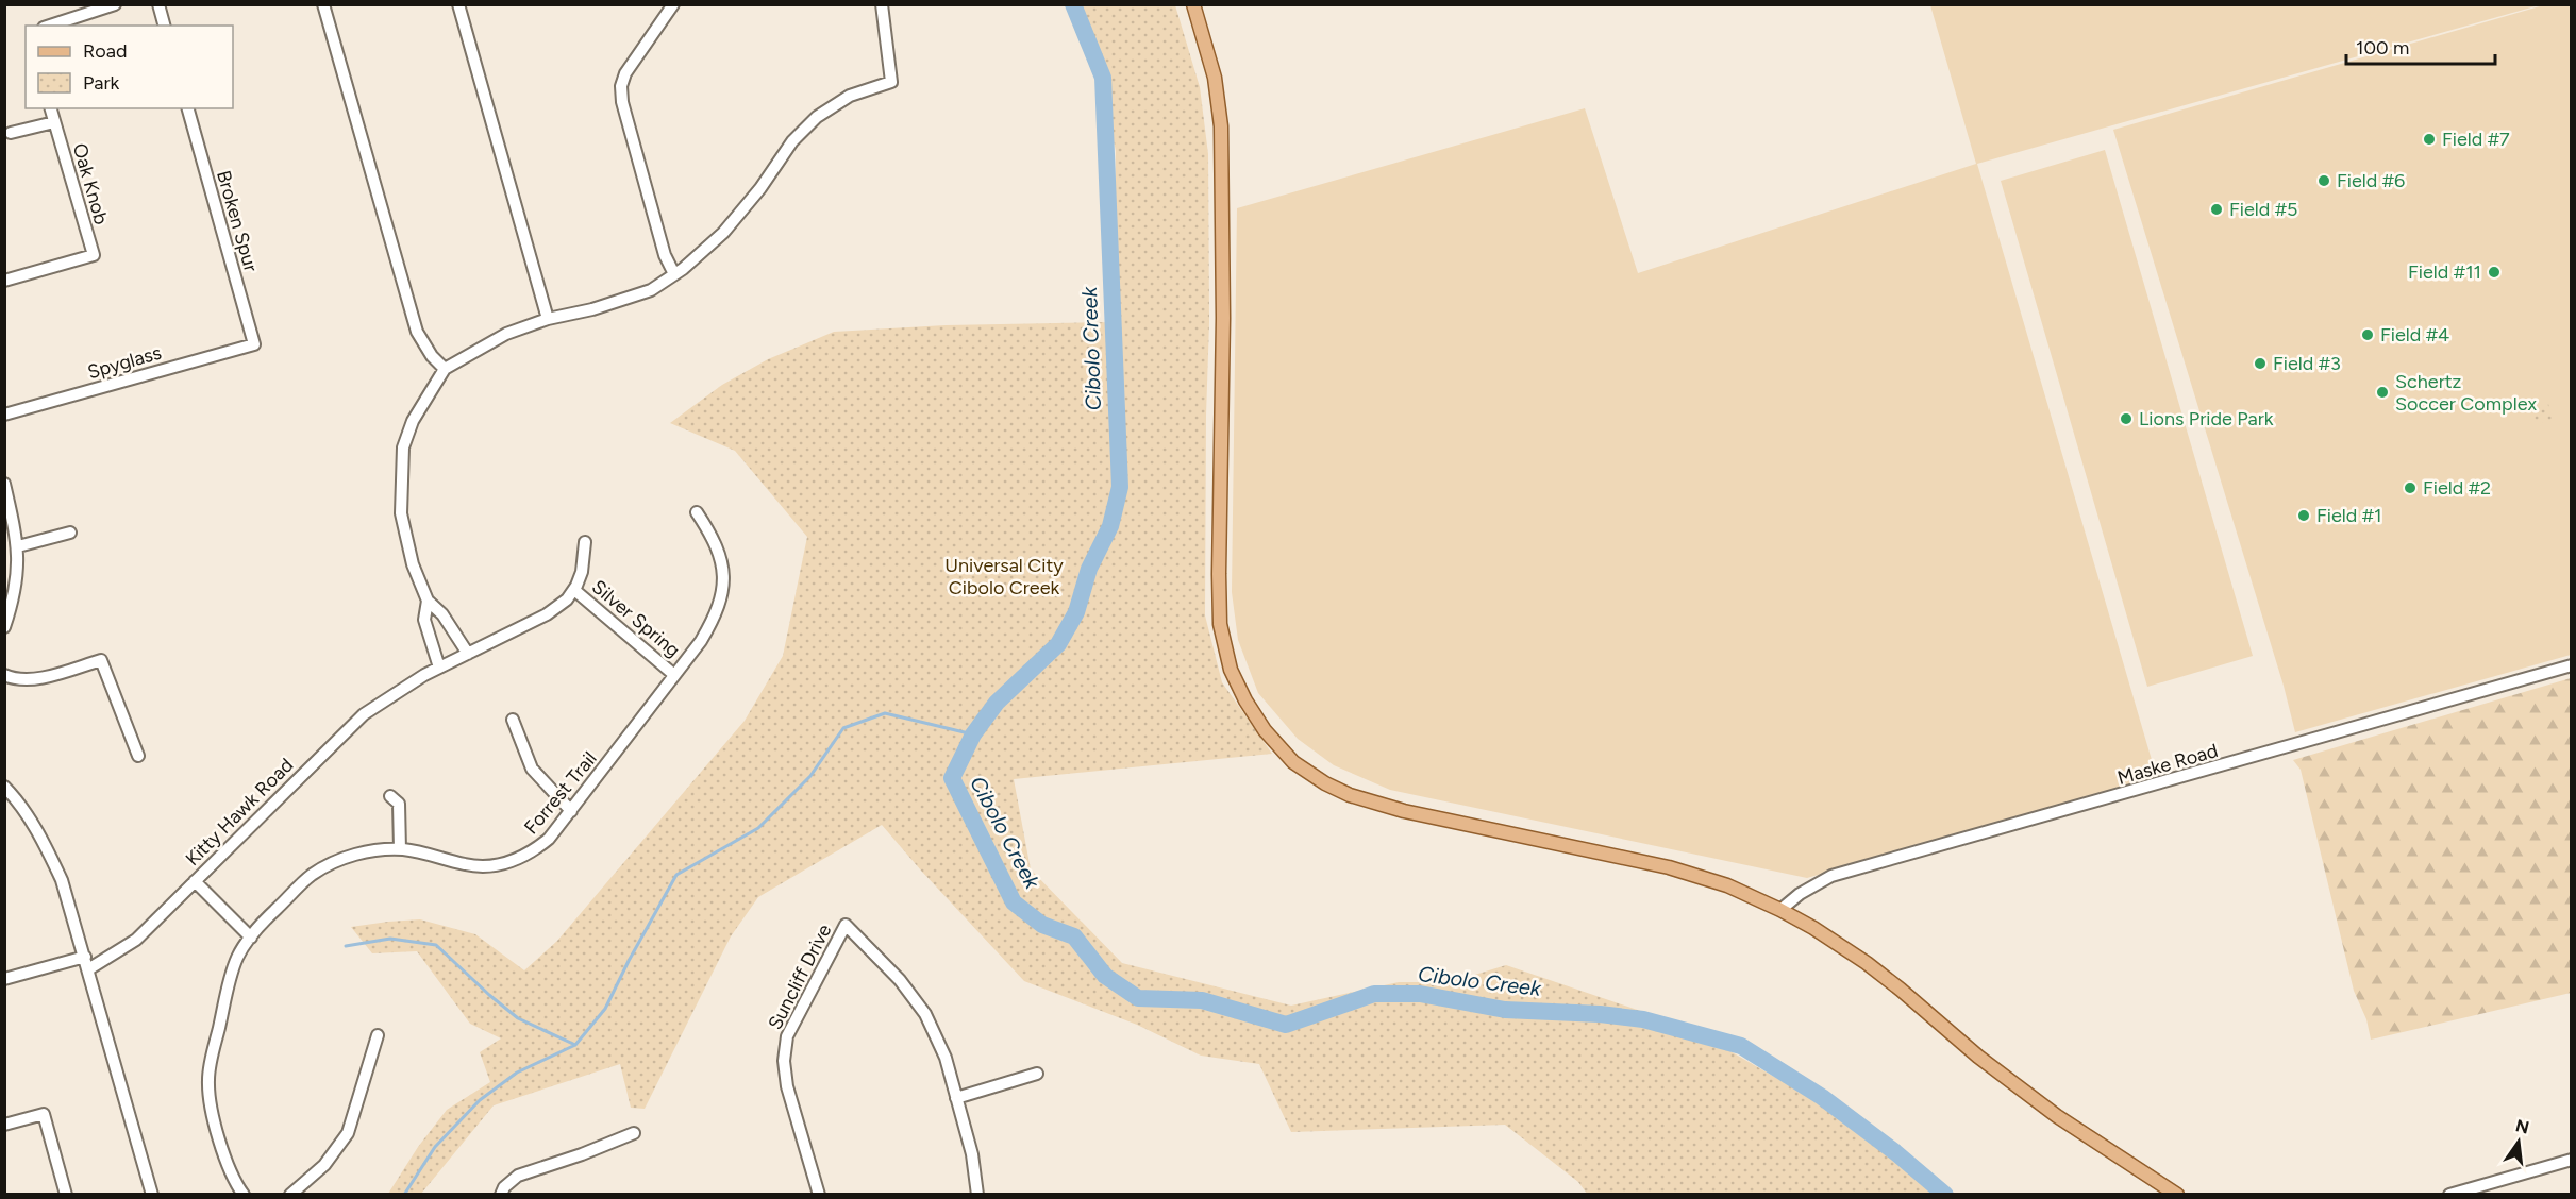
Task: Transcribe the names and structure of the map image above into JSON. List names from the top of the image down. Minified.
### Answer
{"streets":{"street":["Oak Knob","Broken Spur","Spyglass","Silver Spring","Maske Road","Forrest Trail","Kitty Hawk Road","Suncliff Drive"]},"crossings":[["Broken Spur","Spyglass"],["Silver Spring","Forrest Trail"],["Silver Spring","Kitty Hawk Road"]],"water":["Cibolo Creek"],"parks":["Universal City Cibolo Creek"],"places":["Field #7","Field #6","Field #5","Field #11","Field #4","Field #3","Schertz Soccer Complex","Lions Pride Park","Field #2","Field #1"],"legend":["Road","Park"],"scale_bar":"100 m","north":"top"}
